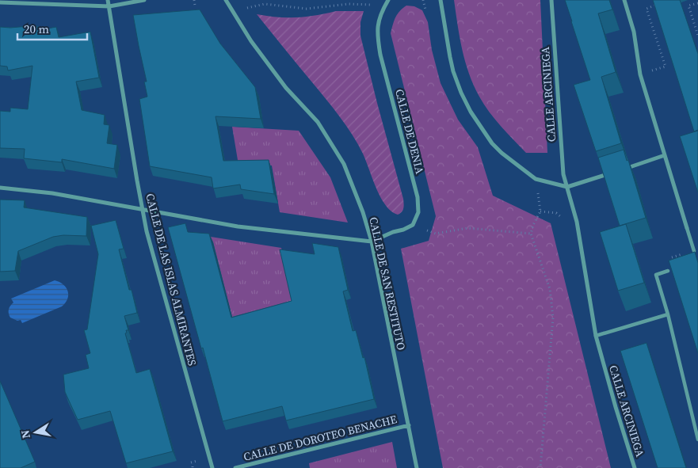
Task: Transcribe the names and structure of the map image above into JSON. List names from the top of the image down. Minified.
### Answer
{"streets":{"street":["CALLE ARCINIEGA","CALLE DE DENIA","CALLE DE LAS ISLAS ALMIRANTES","CALLE DE SAN RESTITUTO","CALLE DE DOROTEO BENACHE"]},"crossings":[["CALLE DE DENIA","CALLE DE SAN RESTITUTO"],["CALLE DE SAN RESTITUTO","CALLE DE DOROTEO BENACHE"]],"scale_bar":"20 m","north":"left"}
